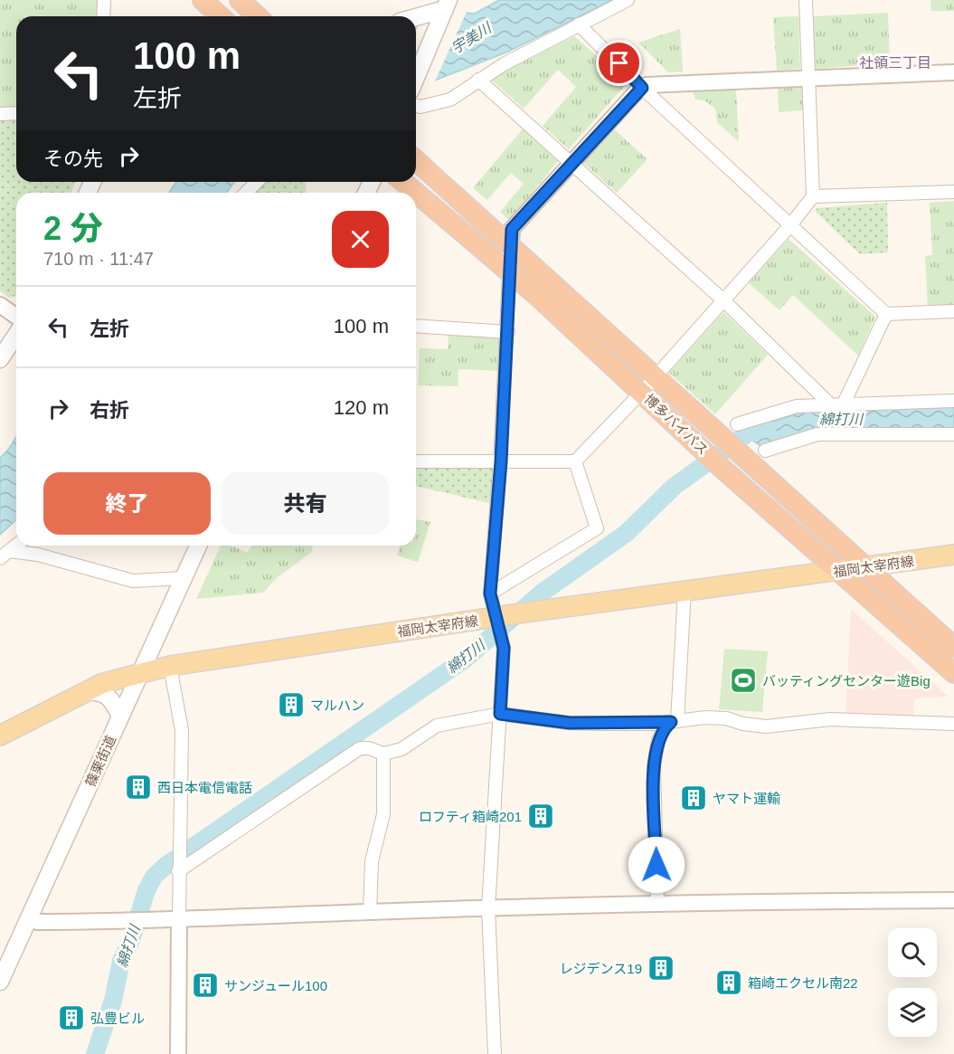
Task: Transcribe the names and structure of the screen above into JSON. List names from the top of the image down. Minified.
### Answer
{"streets":{"highway":["博多バイパス"],"main road":["福岡太宰府線","篠栗街道"]},"crossings":[["博多バイパス","福岡太宰府線"],["福岡太宰府線","篠栗街道"]],"districts":["社領三丁目"],"water":["宇美川","綿打川"],"places":{"sports":["バッティングセンター遊Big"],"building":["マルハン","西日本電信電話","ヤマト運輸","ロフティ箱崎201","レジデンス19","箱崎エクセル南22","サンジュール100","弘豊ビル"]},"page":{"turn":["100 m","左折"],"then":"その先","heading":["2 分","710 m · 11:47"],"list":[{"name":"左折","value":"100 m"},{"name":"右折","value":"120 m"}],"buttons":["終了","共有"]}}
